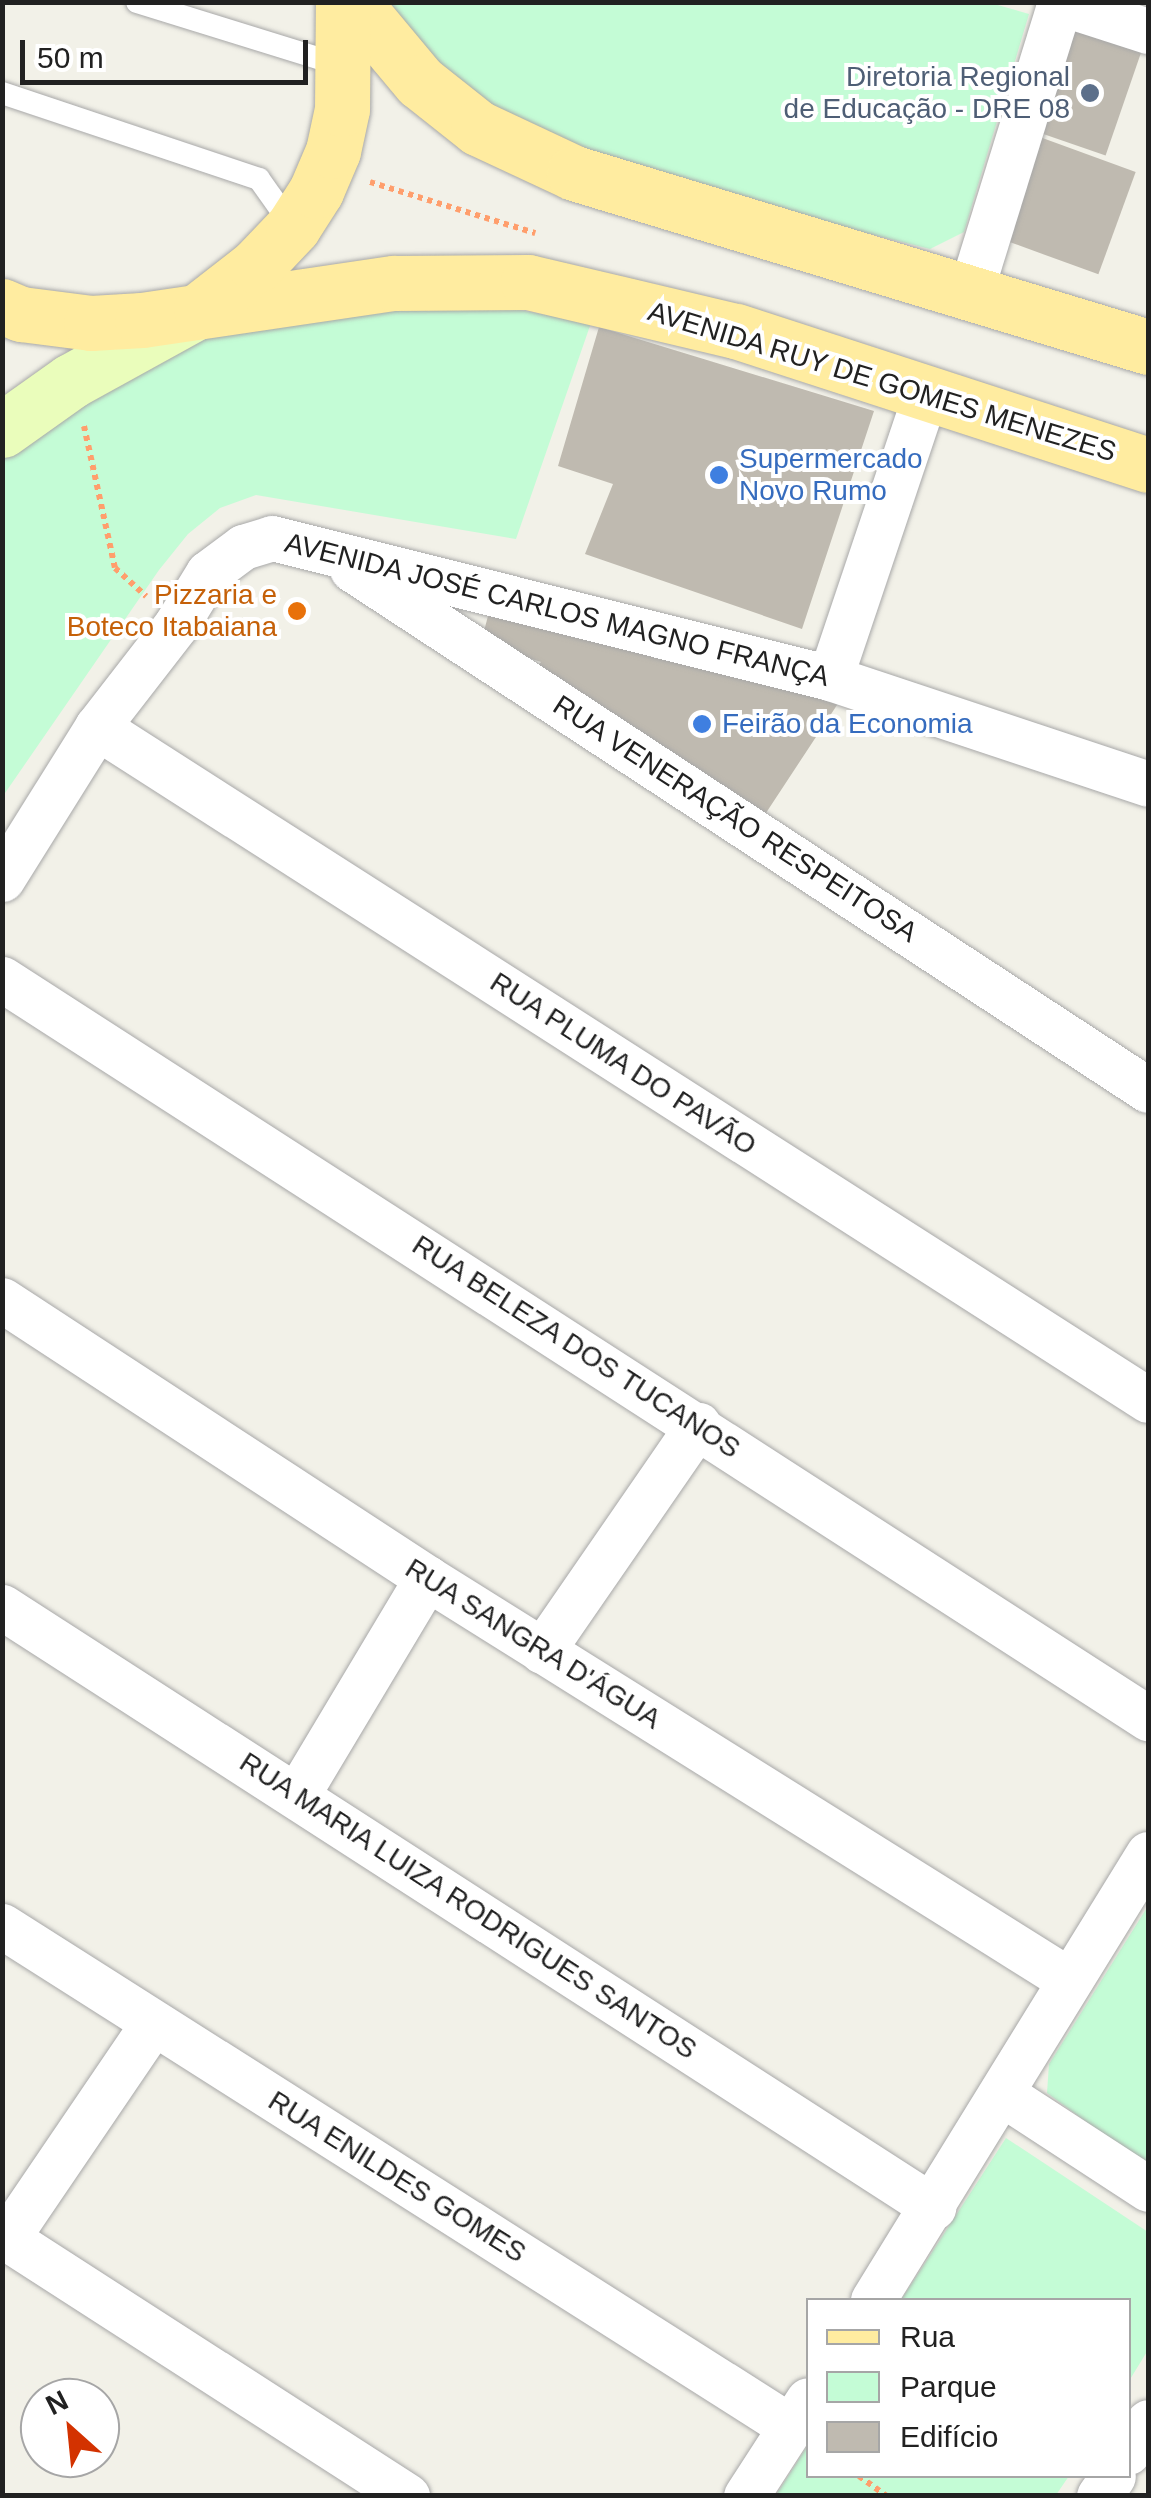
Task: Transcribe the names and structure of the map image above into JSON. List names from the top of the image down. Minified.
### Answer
{"streets":{"main road":["AVENIDA RUY DE GOMES MENEZES"],"street":["AVENIDA JOSÉ CARLOS MAGNO FRANÇA","RUA VENERAÇÃO RESPEITOSA","RUA PLUMA DO PAVÃO","RUA BELEZA DOS TUCANOS","RUA SANGRA D'ÁGUA","RUA MARIA LUIZA RODRIGUES SANTOS","RUA ENILDES GOMES"]},"crossings":[["AVENIDA JOSÉ CARLOS MAGNO FRANÇA","RUA VENERAÇÃO RESPEITOSA"],["AVENIDA JOSÉ CARLOS MAGNO FRANÇA","RUA PLUMA DO PAVÃO"]],"places":["Diretoria Regional de Educação - DRE 08","Supermercado Novo Rumo","Pizzaria e Boteco Itabaiana","Feirão da Economia"],"legend":["Rua","Parque","Edifício"],"scale_bar":"50 m","north":"top left"}
